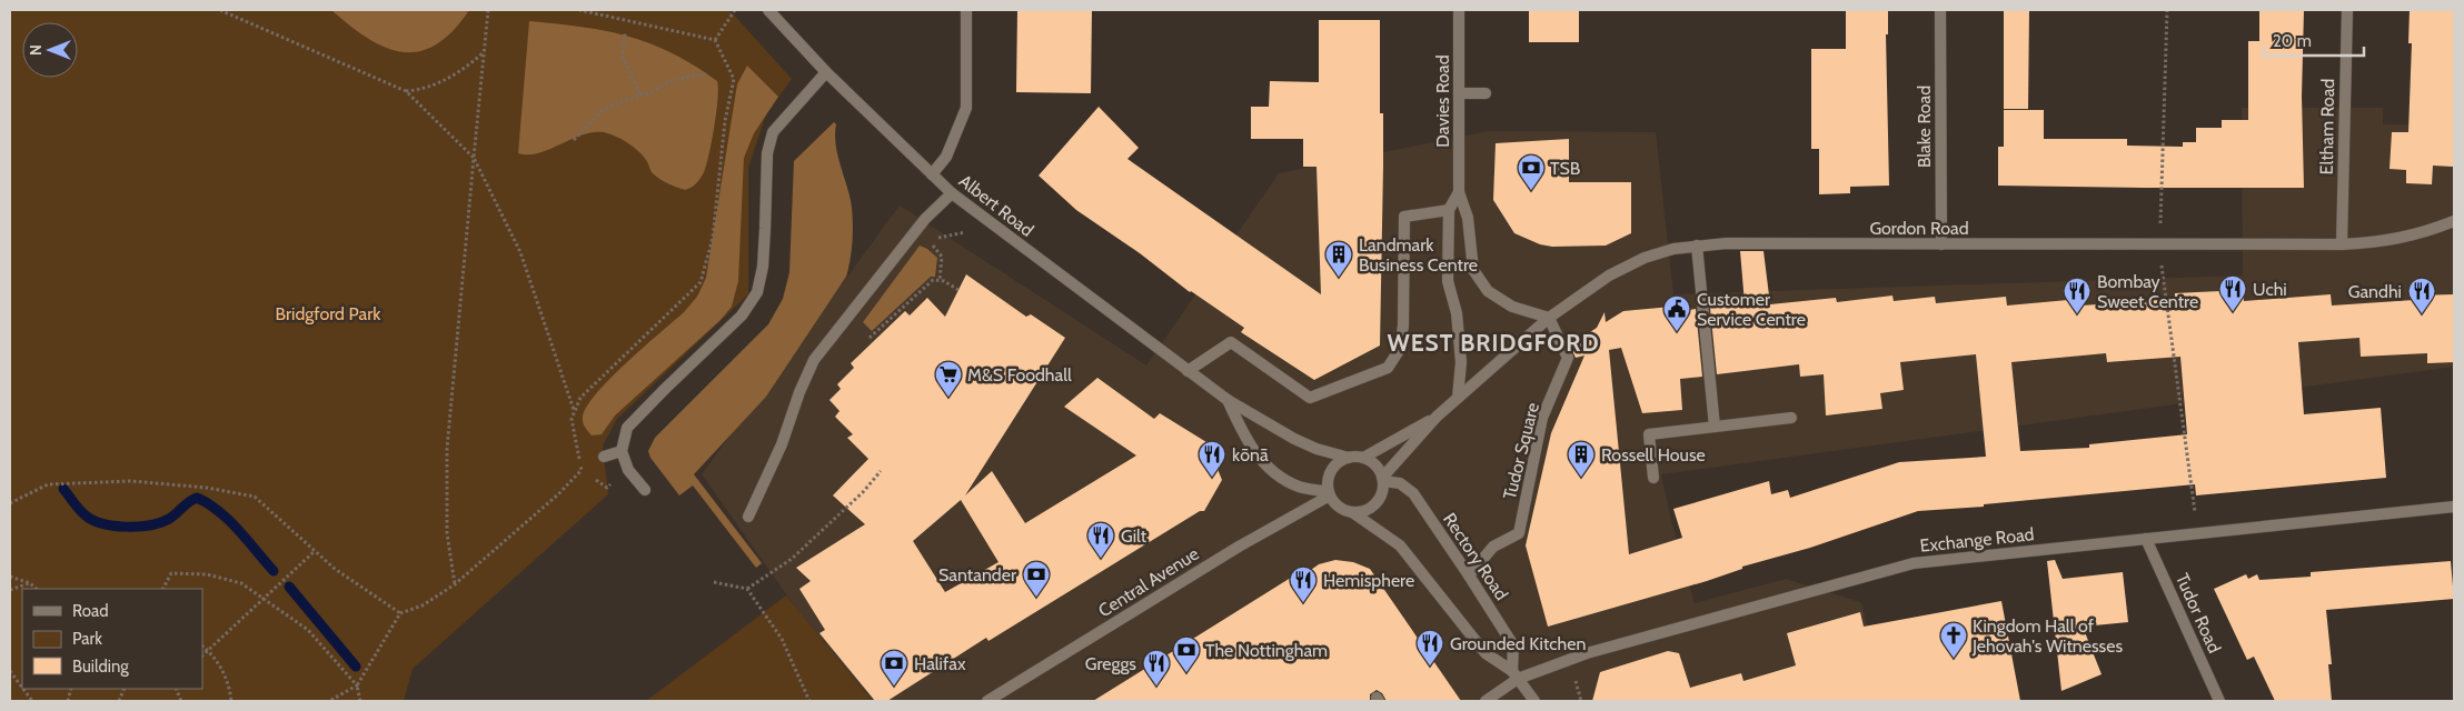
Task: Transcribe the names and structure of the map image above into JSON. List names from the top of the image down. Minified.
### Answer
{"streets":{"street":["Davies Road","Blake Road","Eltham Road","Albert Road","Gordon Road","Tudor Square","Exchange Road","Rectory Road","Central Avenue","Tudor Road"]},"crossings":[["Davies Road","Gordon Road"],["Davies Road","Tudor Square"],["Blake Road","Gordon Road"],["Eltham Road","Gordon Road"],["Albert Road","Gordon Road"],["Albert Road","Rectory Road"],["Albert Road","Central Avenue"],["Gordon Road","Tudor Square"],["Gordon Road","Rectory Road"],["Gordon Road","Central Avenue"],["Tudor Square","Rectory Road"],["Exchange Road","Rectory Road"],["Exchange Road","Tudor Road"],["Rectory Road","Central Avenue"]],"districts":["WEST BRIDGFORD"],"parks":["Bridgford Park"],"places":{"bank":["TSB","Santander","The Nottingham","Halifax"],"building":["Landmark Business Centre","Rossell House"],"restaurant":["Uchi","Bombay Sweet Centre","Gandhi","kōnā","Gilt","Hemisphere","Grounded Kitchen","Greggs"],"public building":["Customer Service Centre"],"supermarket":["M&S Foodhall"],"church":["Kingdom Hall of Jehovah's Witnesses"]},"legend":["Road","Park","Building"],"scale_bar":"20 m","north":"left"}
